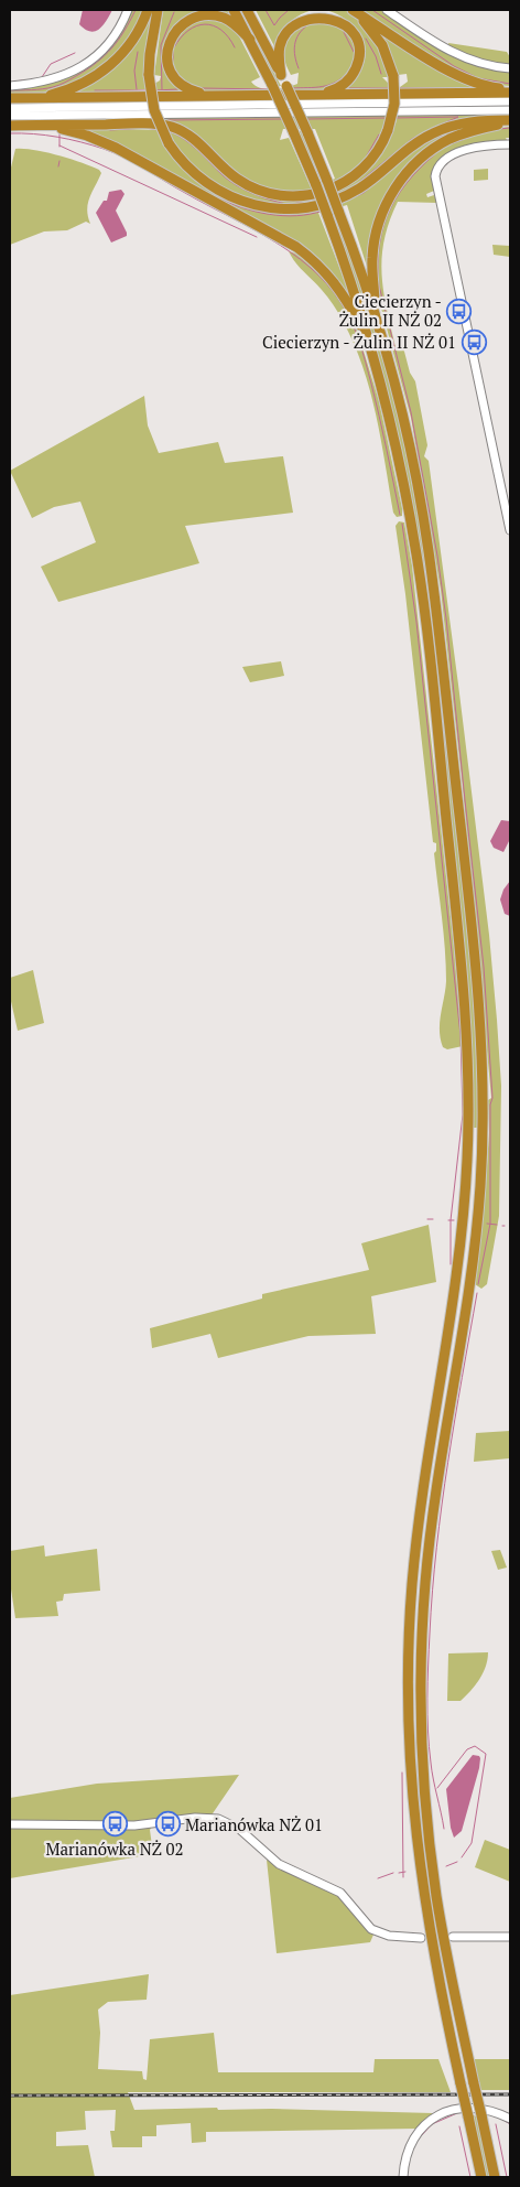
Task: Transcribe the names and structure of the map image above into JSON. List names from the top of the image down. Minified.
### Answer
{"places":{"bus stop":["Ciecierzyn - Żulin II NŻ 02","Ciecierzyn - Żulin II NŻ 01","Marianówka NŻ 02","Marianówka NŻ 01"]}}
